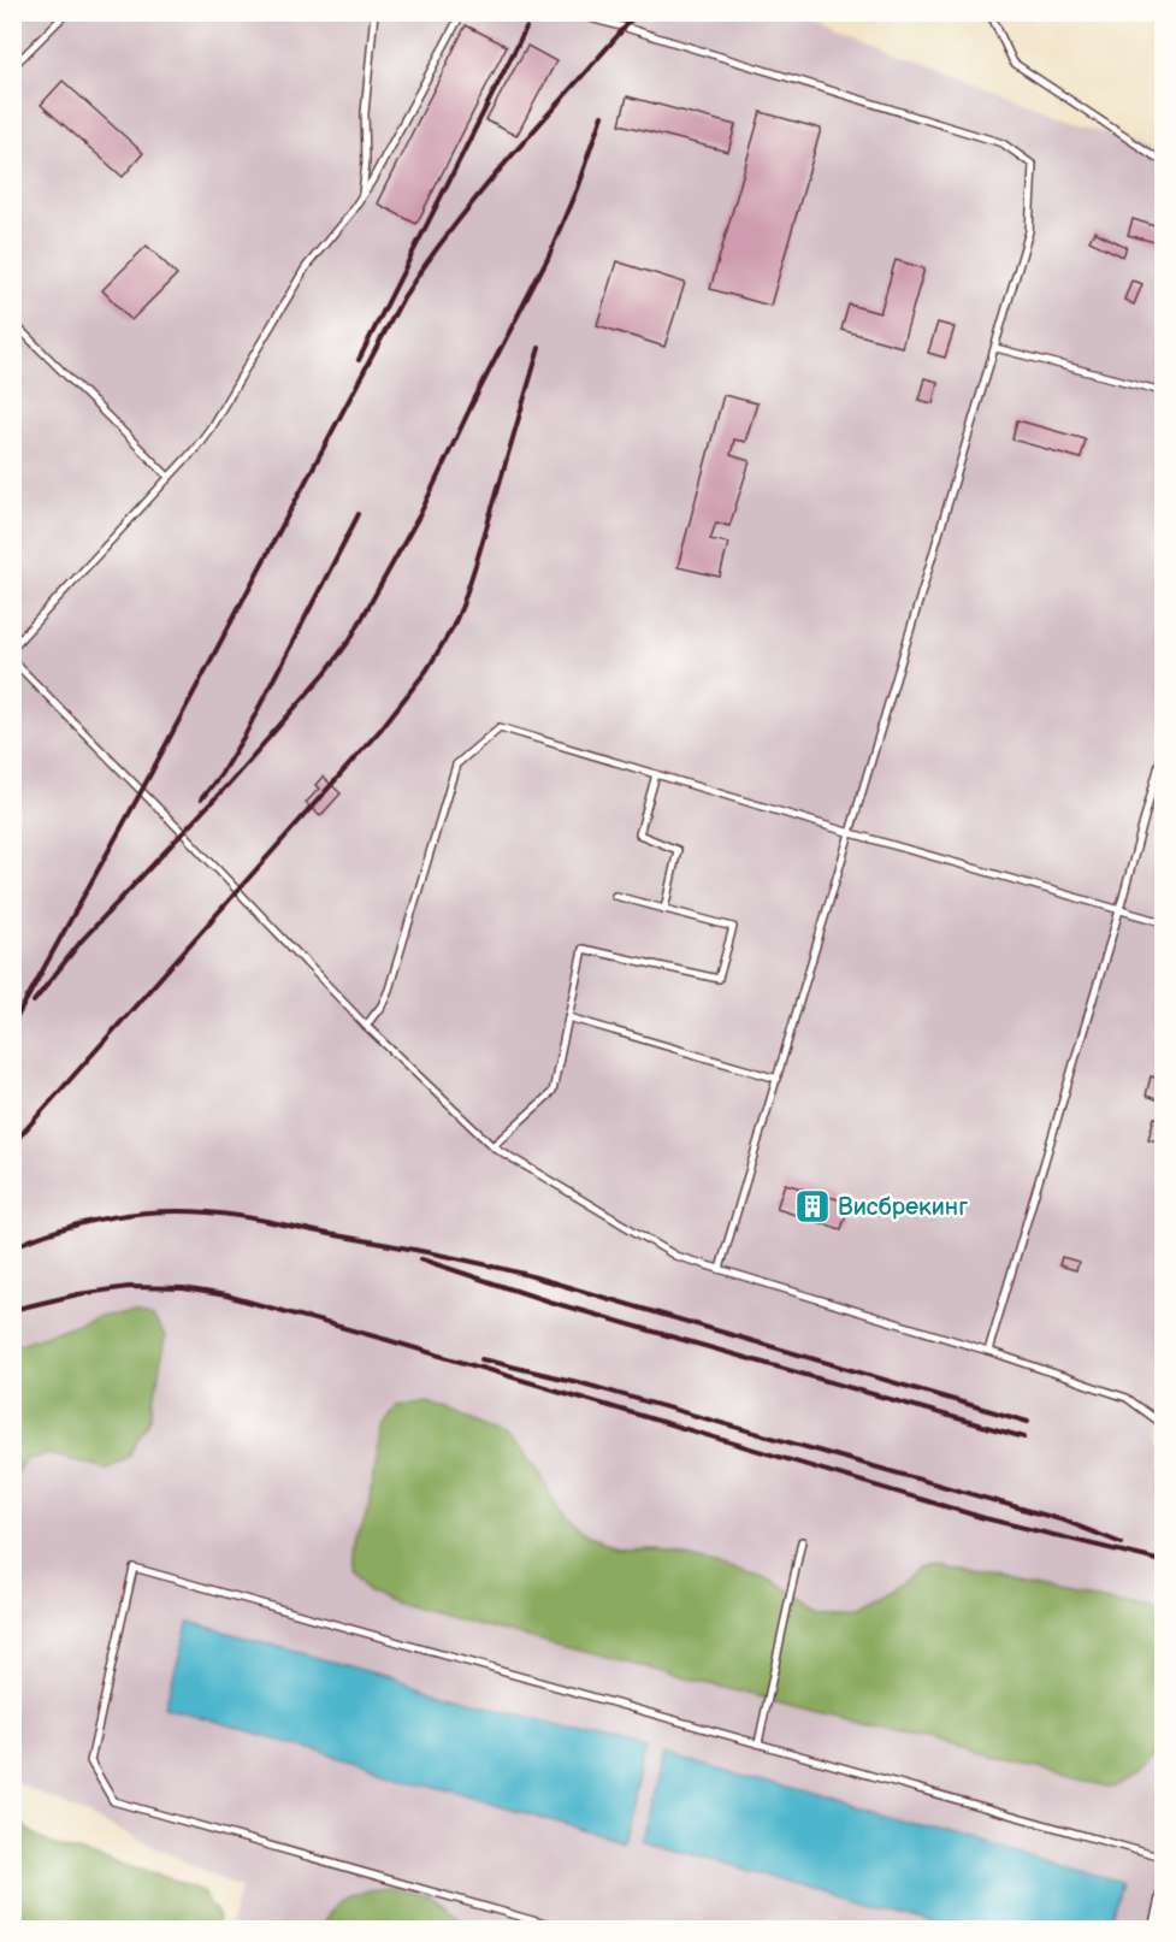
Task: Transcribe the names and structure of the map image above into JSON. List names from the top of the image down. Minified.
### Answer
{"places":{"building":["Висбрекинг"]}}
